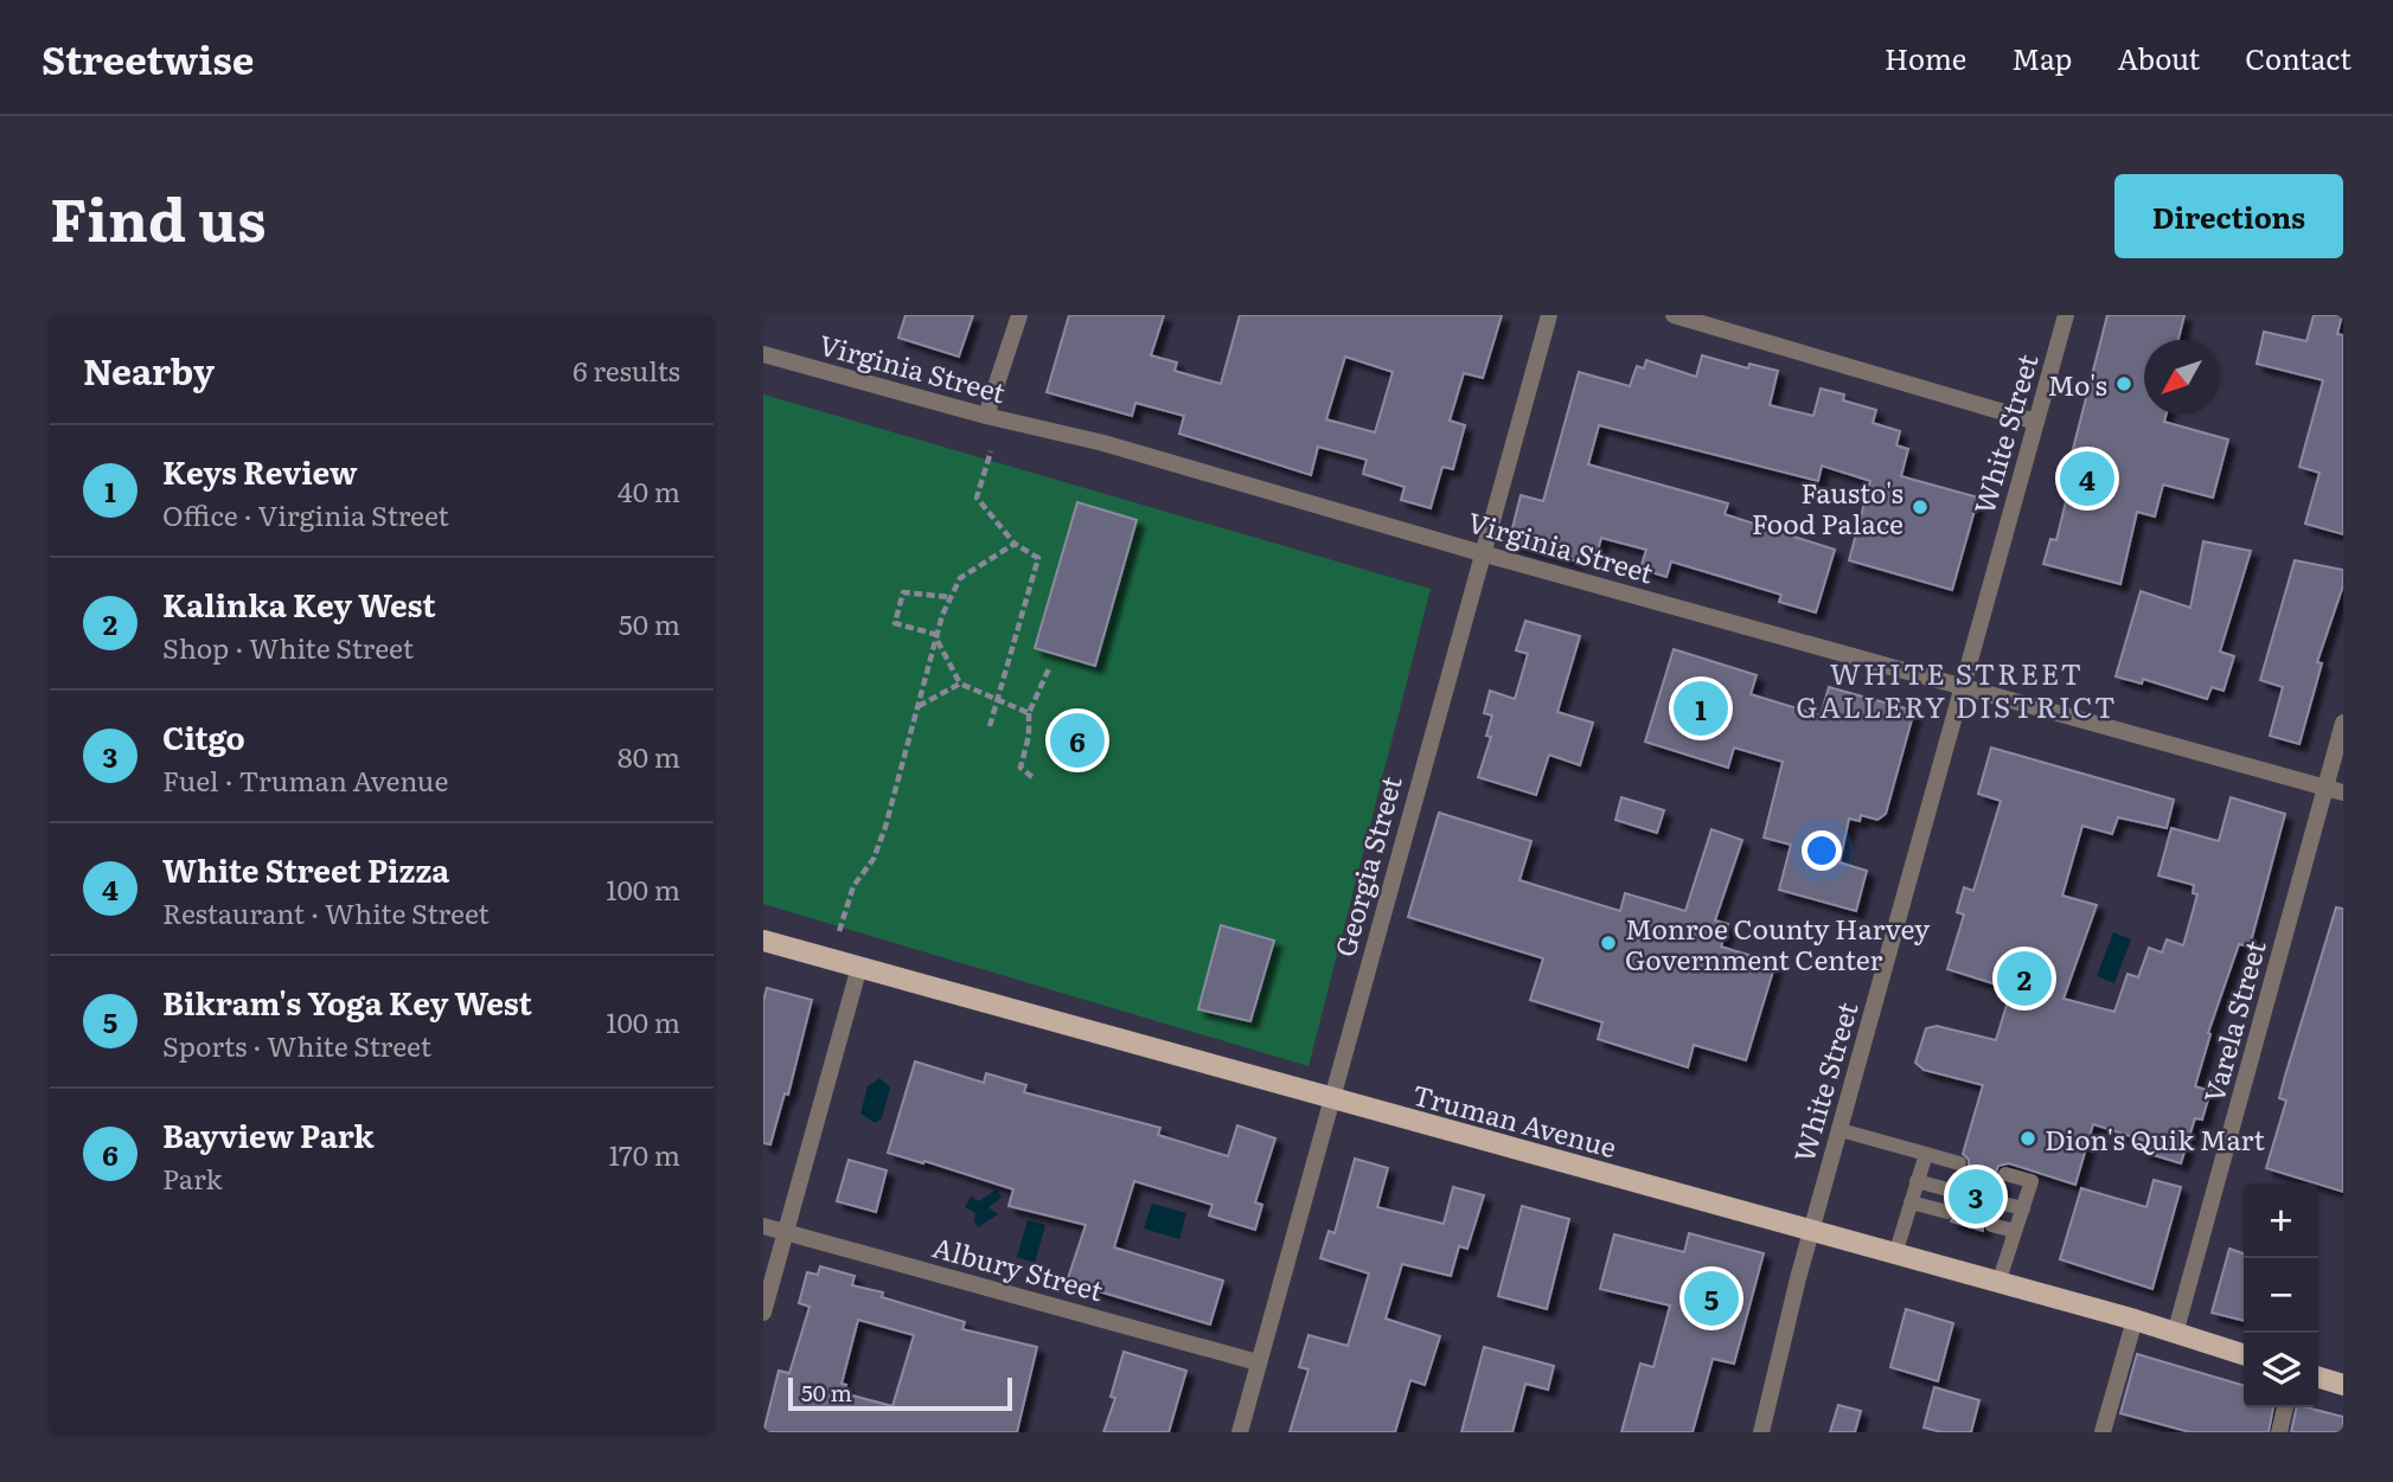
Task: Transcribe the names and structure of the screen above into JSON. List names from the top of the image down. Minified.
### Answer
{"streets":{"main road":["Truman Avenue"],"street":["Virginia Street","White Street","Georgia Street","Varela Street","Albury Street"]},"crossings":[["Virginia Street","White Street"],["Virginia Street","Georgia Street"],["Virginia Street","Varela Street"],["White Street","Truman Avenue"],["Georgia Street","Truman Avenue"],["Georgia Street","Albury Street"],["Varela Street","Truman Avenue"]],"districts":["WHITE STREET GALLERY DISTRICT"],"places":["Mo's","Fausto's Food Palace","Monroe County Harvey Government Center","Dion's Quik Mart"],"scale_bar":"50 m","north":"bottom left","page":{"header":"Streetwise","nav":["Home","Map","About","Contact"],"title":"Find us","buttons":"Directions","heading":["Nearby","6 results"],"list":[{"mark":"1","name":"Keys Review","note":"Office · Virginia Street","value":"40 m"},{"mark":"2","name":"Kalinka Key West","note":"Shop · White Street","value":"50 m"},{"mark":"3","name":"Citgo","note":"Fuel · Truman Avenue","value":"80 m"},{"mark":"4","name":"White Street Pizza","note":"Restaurant · White Street","value":"100 m"},{"mark":"5","name":"Bikram's Yoga Key West","note":"Sports · White Street","value":"100 m"},{"mark":"6","name":"Bayview Park","note":"Park","value":"170 m"}],"pins":["4","1","6","2","3","5"],"map_buttons":["+","−"],"scale":"50 m"}}
